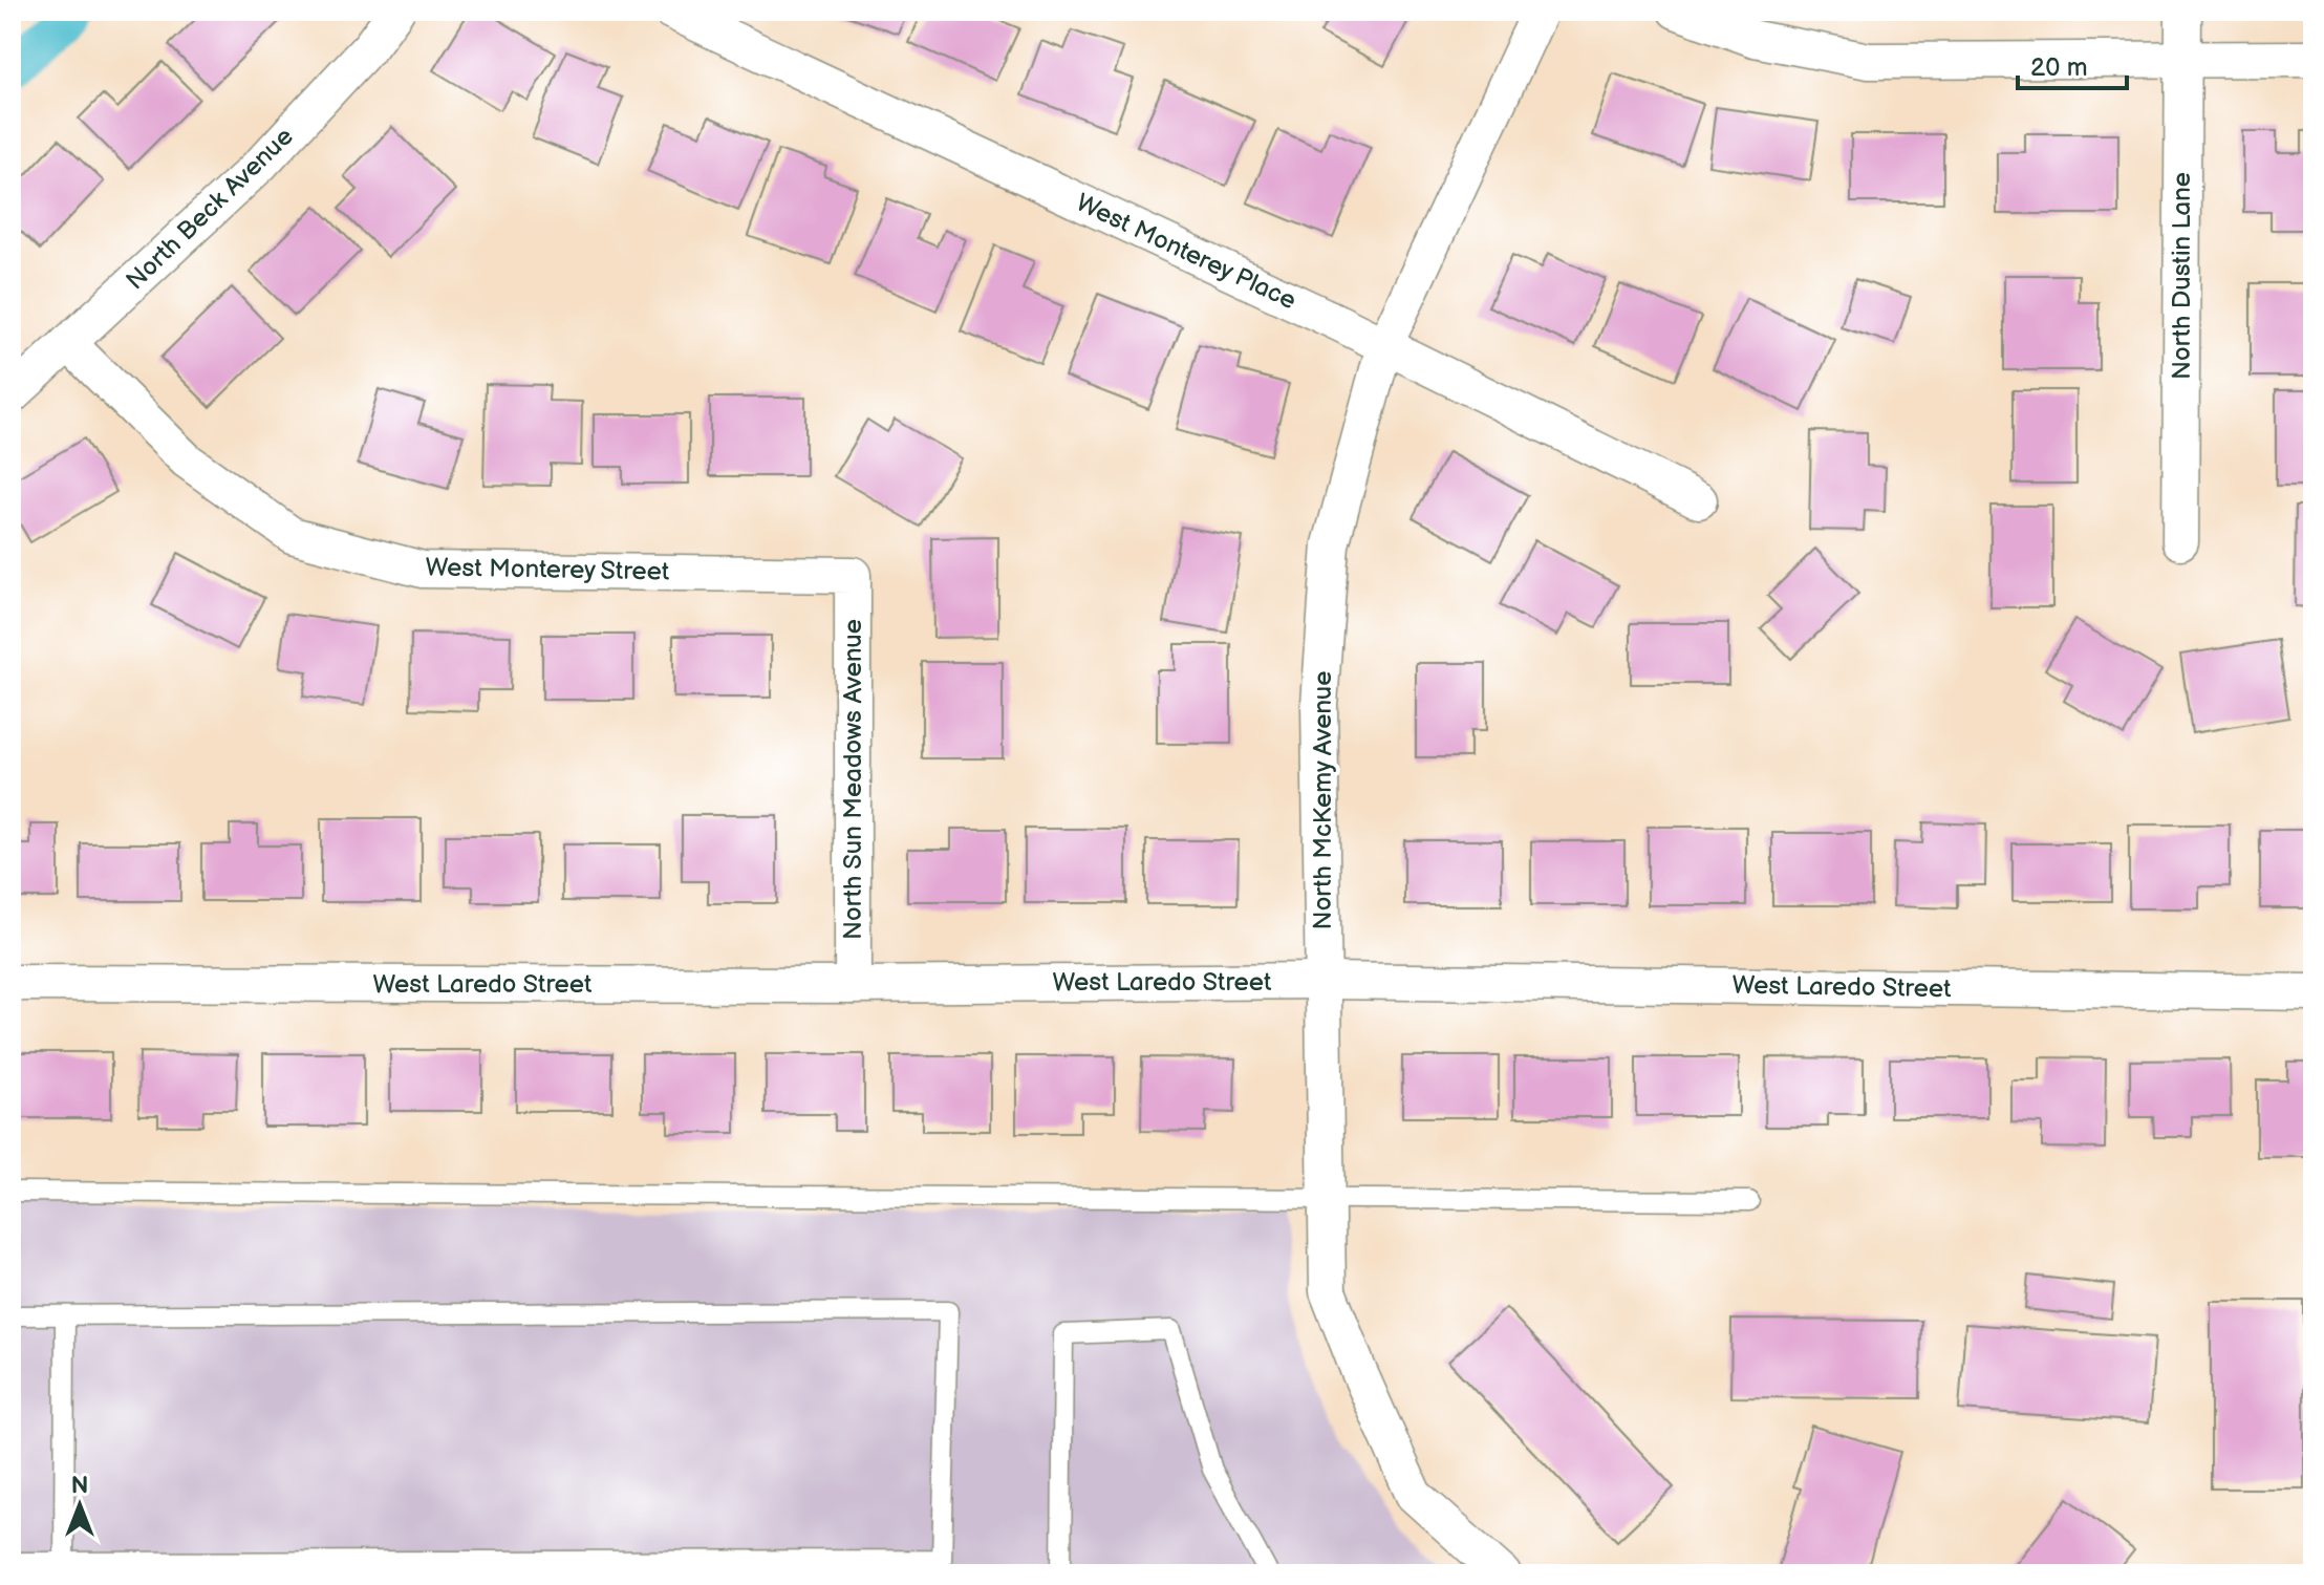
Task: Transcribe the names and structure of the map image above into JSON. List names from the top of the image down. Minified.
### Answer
{"streets":{"street":["North Beck Avenue","West Monterey Place","North Dustin Lane","West Monterey Street","North Sun Meadows Avenue","North McKemy Avenue","West Laredo Street"]},"crossings":[["North Beck Avenue","West Monterey Street"],["West Monterey Place","North McKemy Avenue"],["West Monterey Street","North Sun Meadows Avenue"],["North Sun Meadows Avenue","West Laredo Street"],["North McKemy Avenue","West Laredo Street"]],"scale_bar":"20 m","north":"top"}
